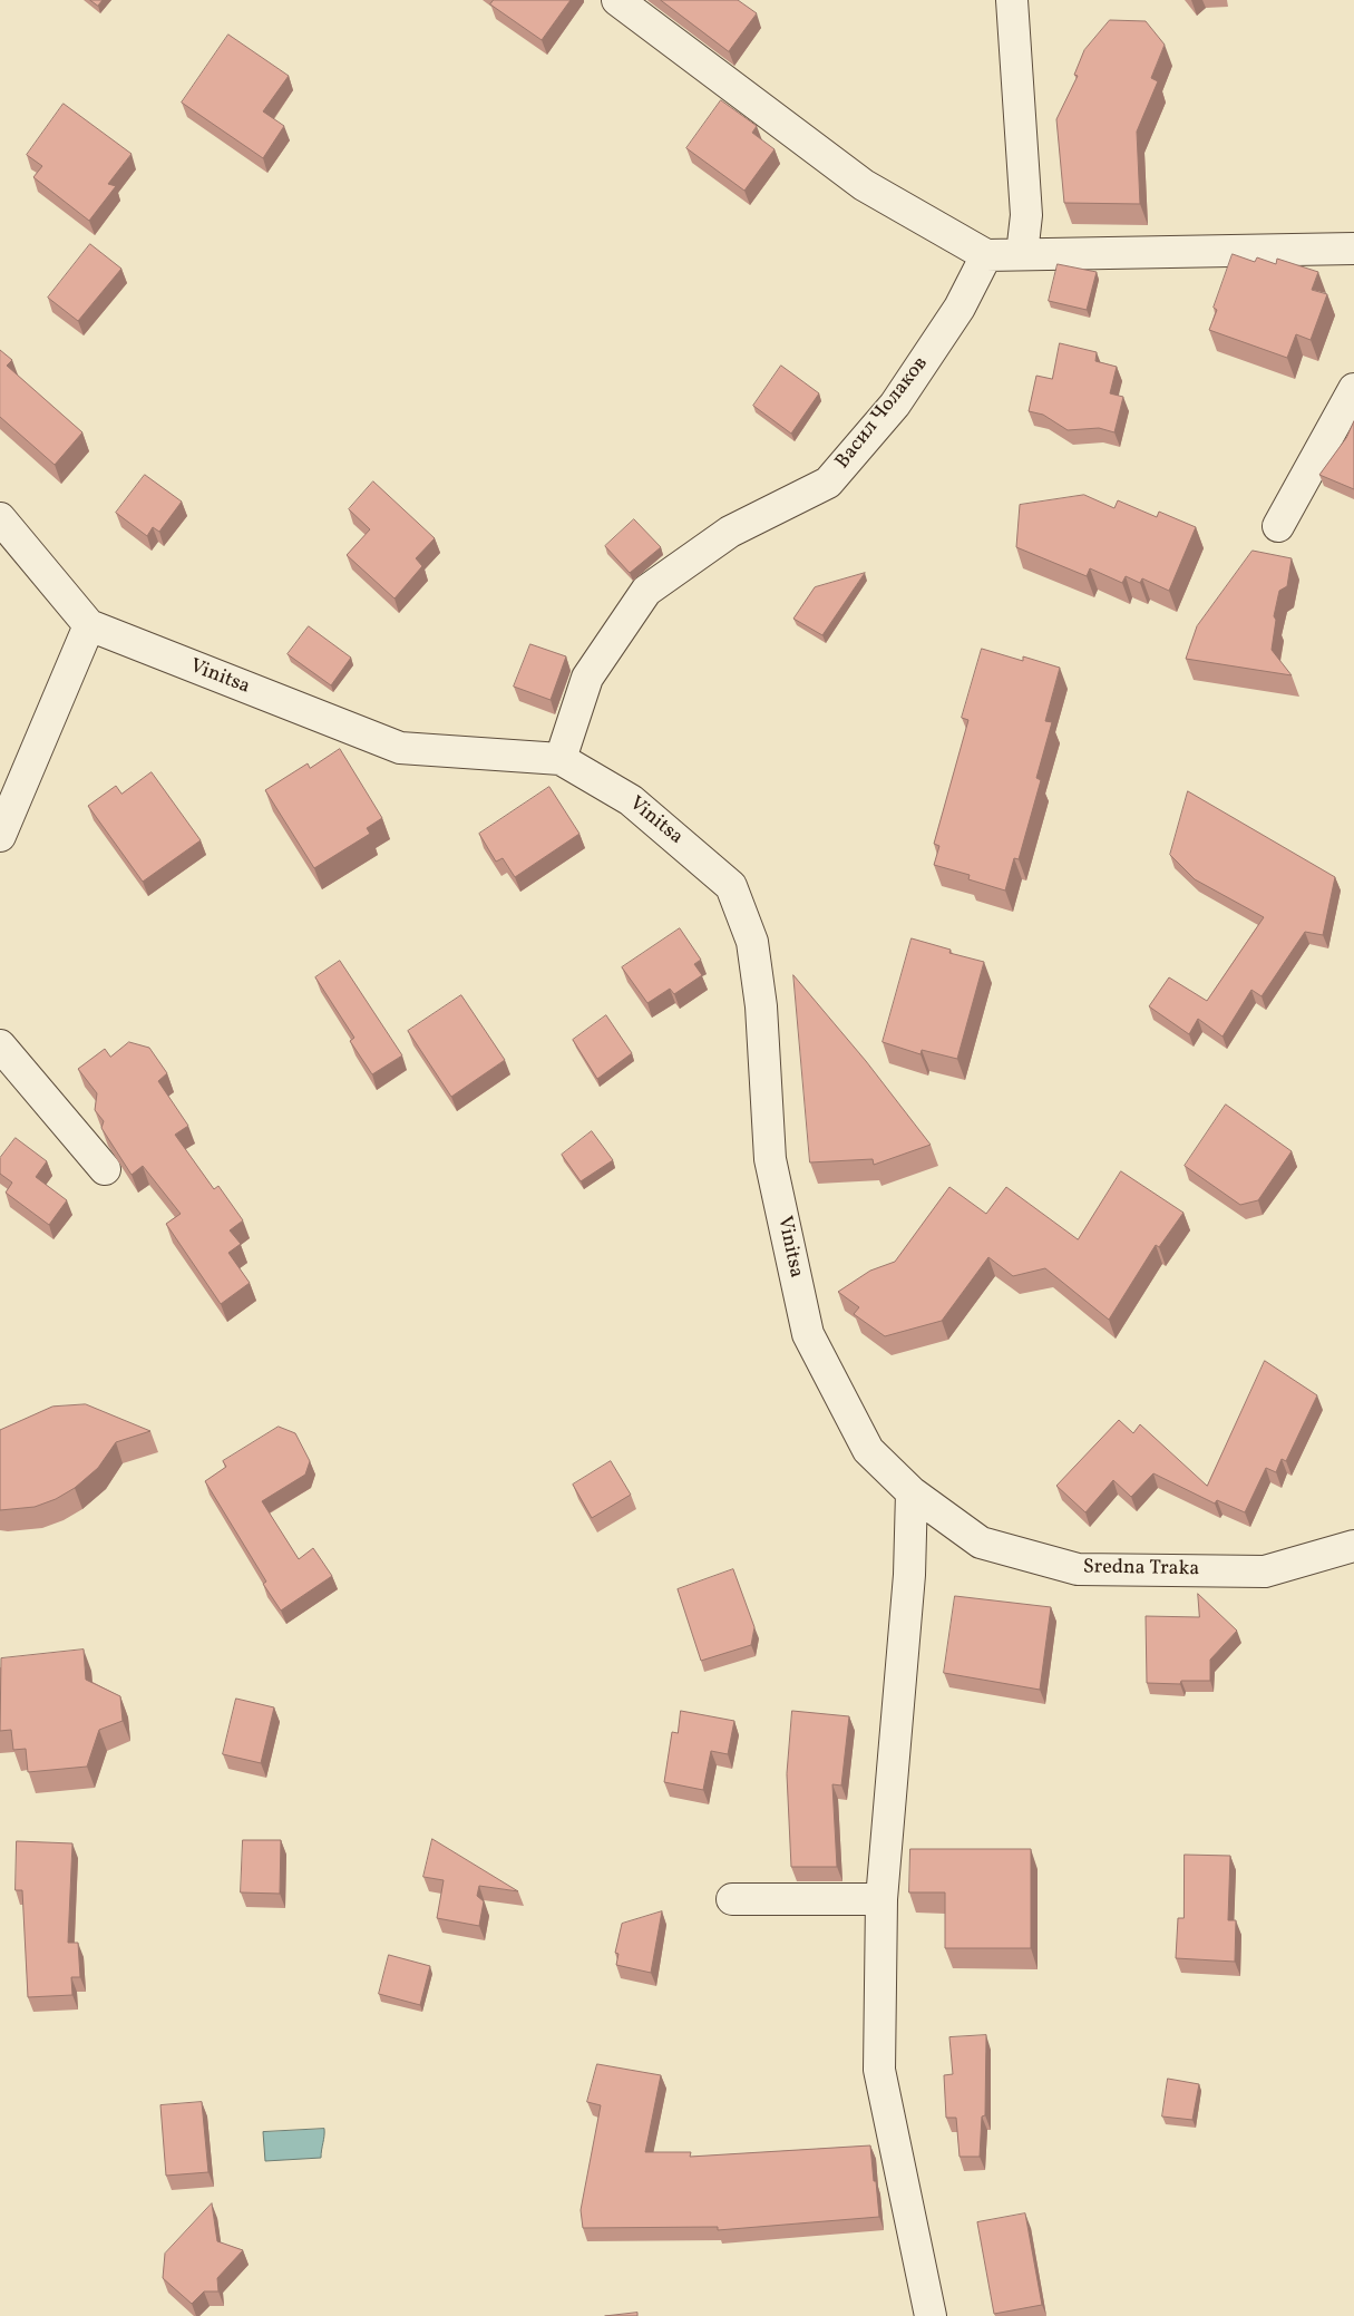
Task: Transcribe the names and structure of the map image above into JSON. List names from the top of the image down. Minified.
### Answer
{"streets":{"street":["Васил Чолаков","Vinitsa","Sredna Traka"]},"crossings":[["Васил Чолаков","Vinitsa"],["Vinitsa","Sredna Traka"]]}
